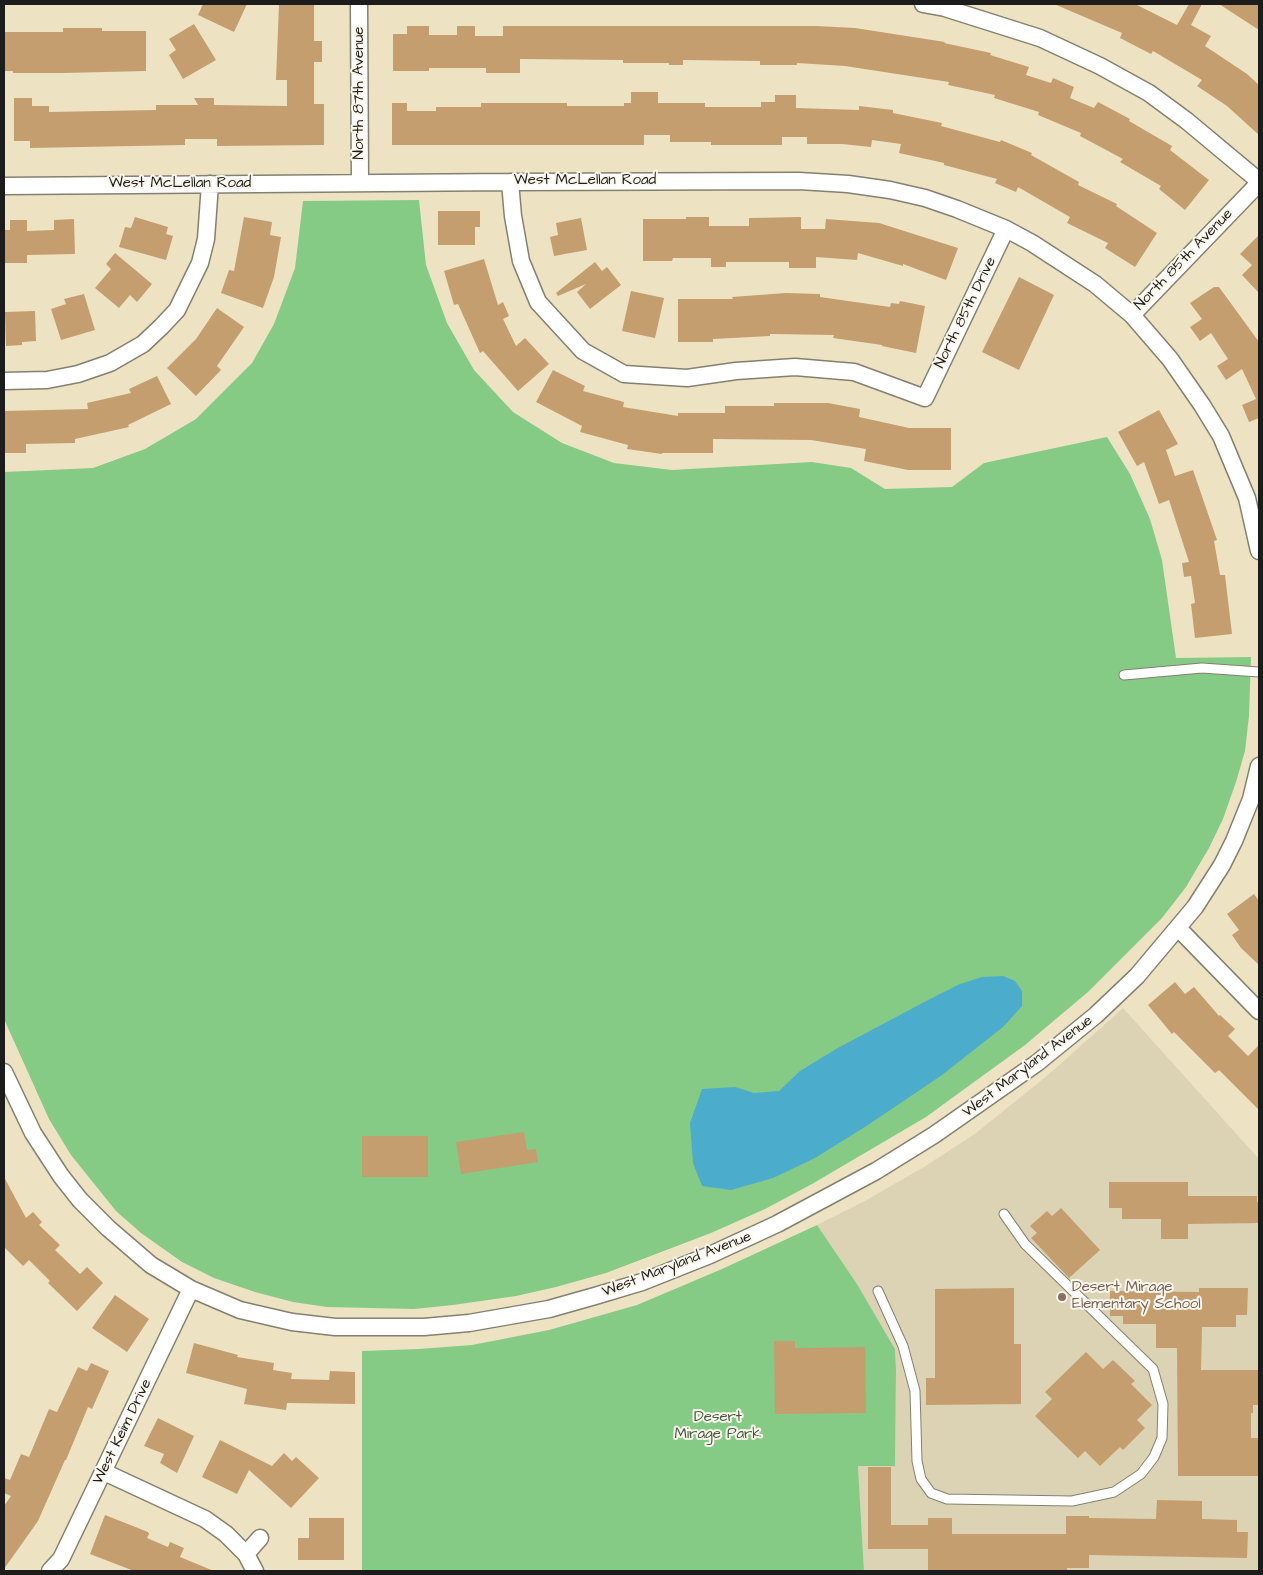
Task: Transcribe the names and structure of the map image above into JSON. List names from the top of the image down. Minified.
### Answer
{"streets":{"street":["North 87th Avenue","West McLellan Road","North 85th Avenue","North 85th Drive","West Maryland Avenue","West Keim Drive"]},"crossings":[["North 87th Avenue","West McLellan Road"],["West McLellan Road","North 85th Avenue"],["West McLellan Road","North 85th Drive"],["West Maryland Avenue","West Keim Drive"]],"parks":["Desert Mirage Park"],"places":["Desert Mirage Elementary School"]}
